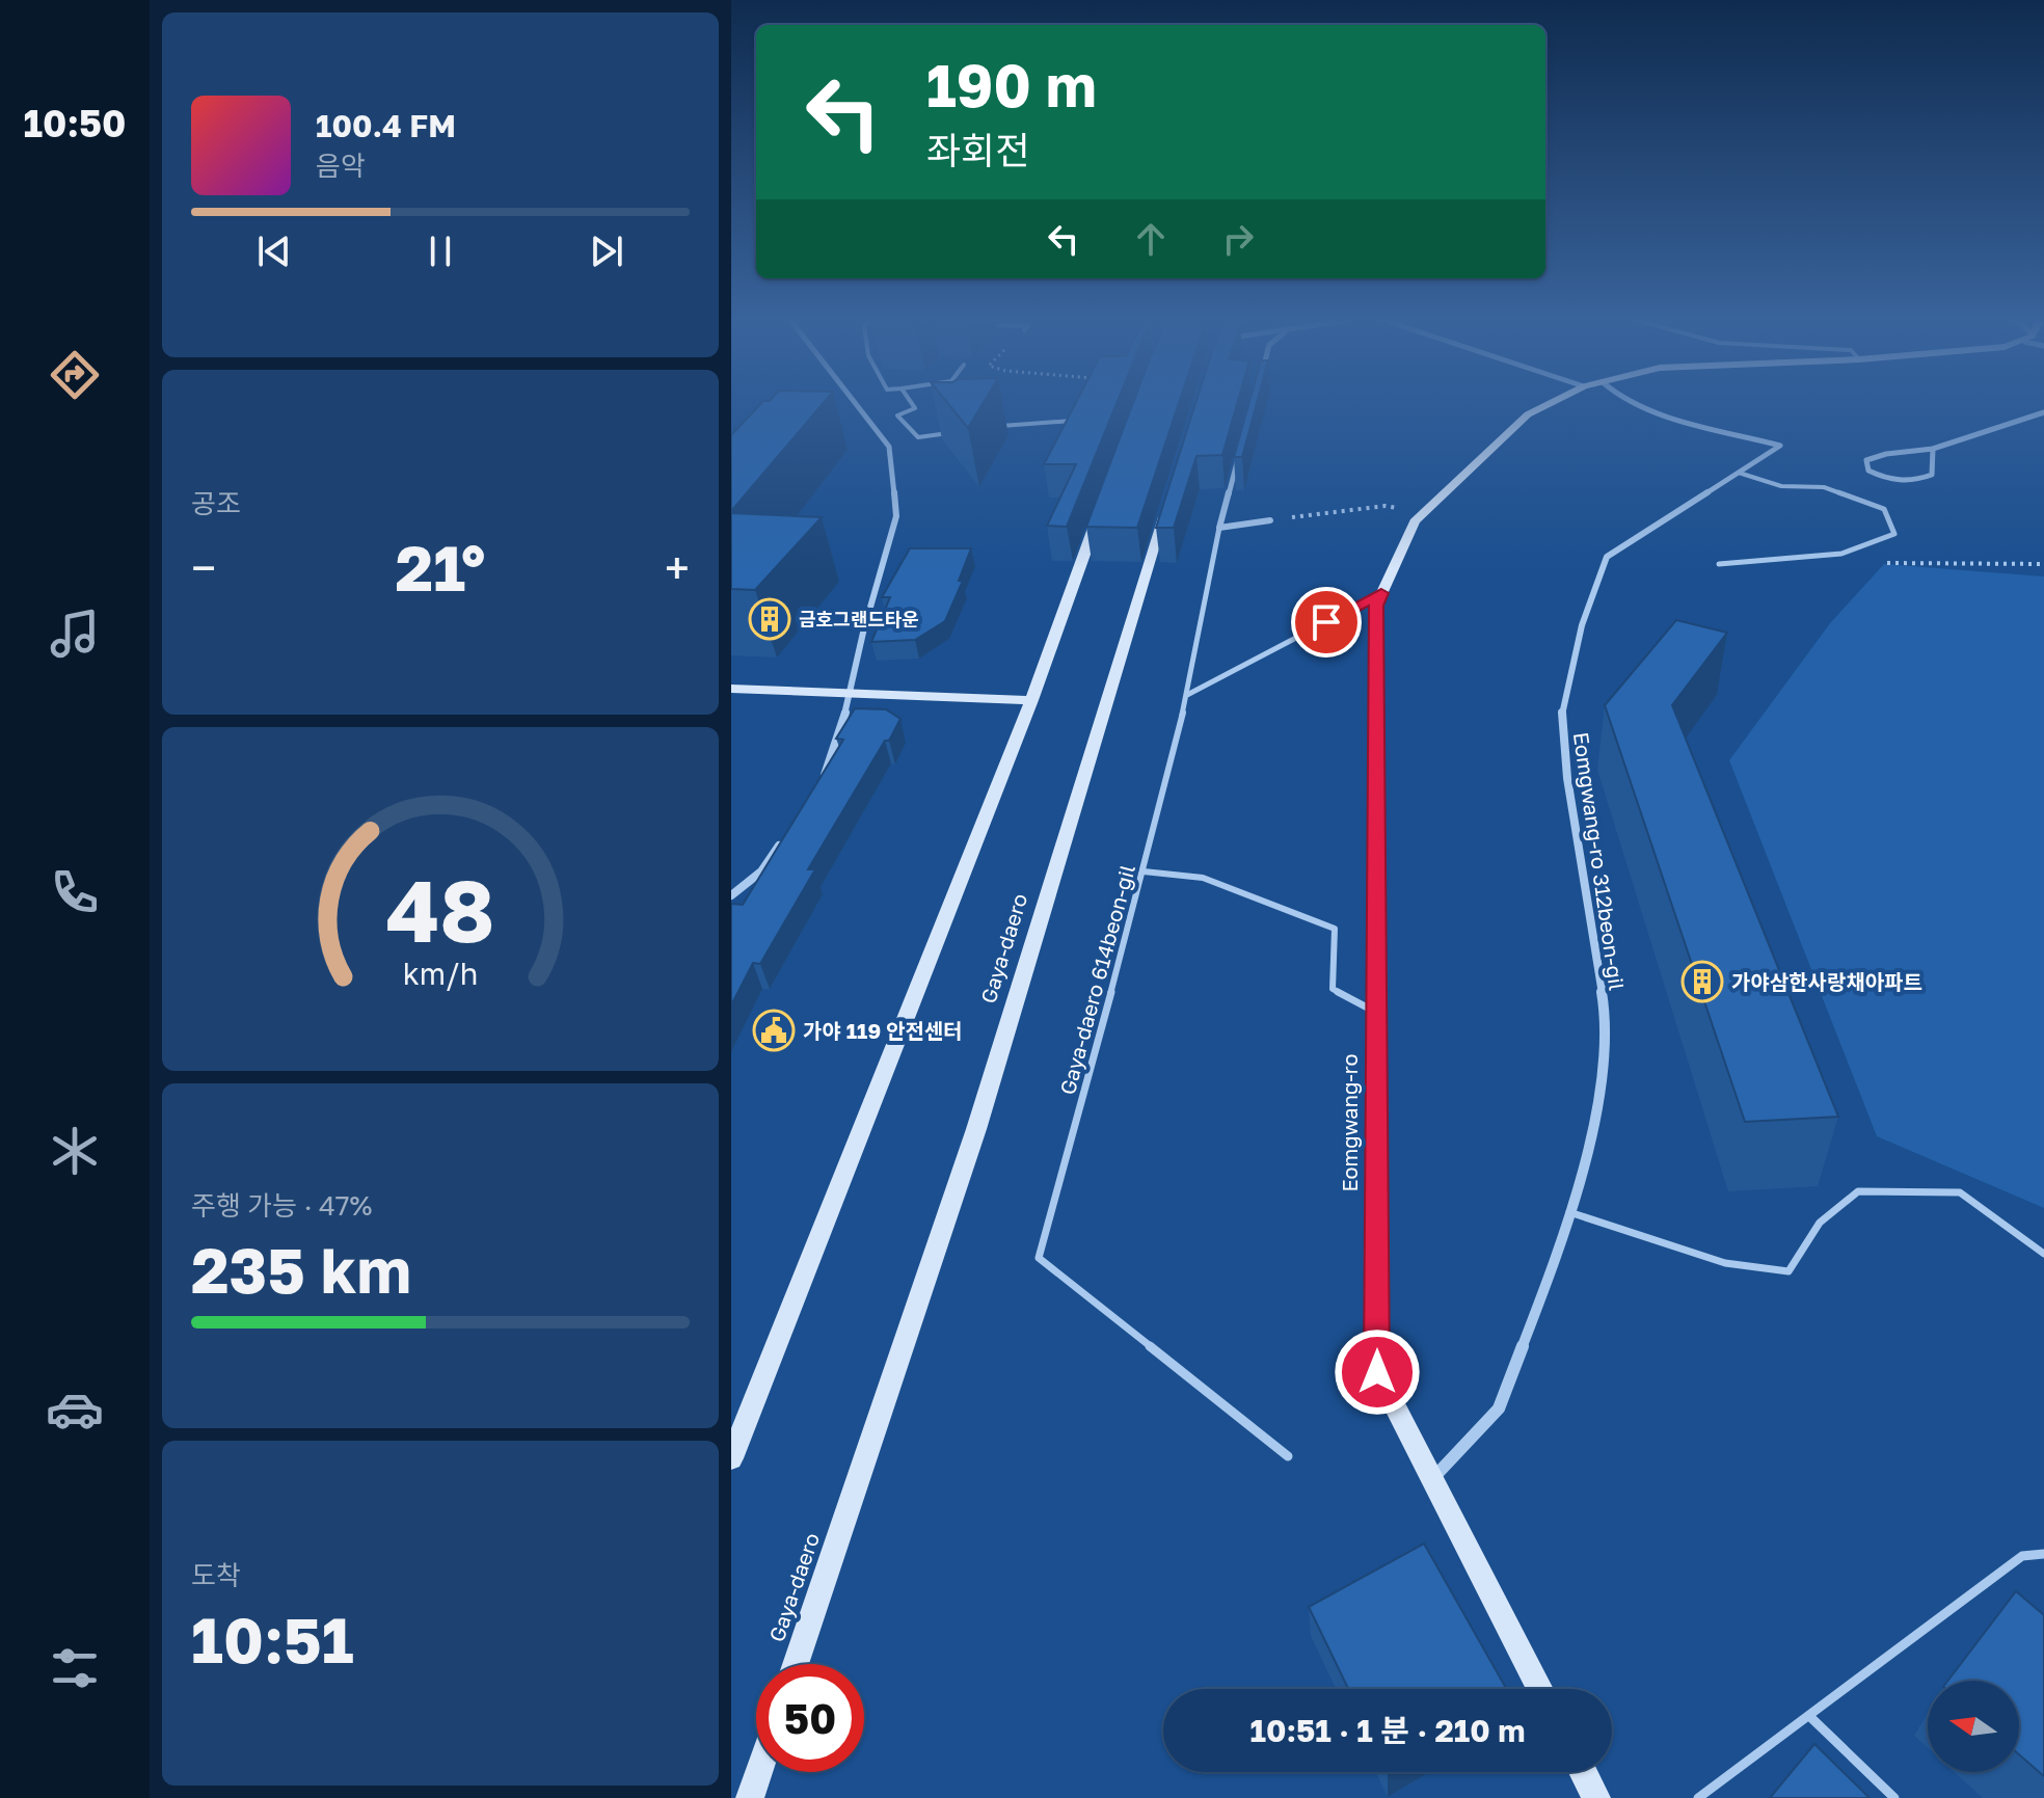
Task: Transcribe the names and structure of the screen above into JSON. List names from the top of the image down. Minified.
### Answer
{"streets":{"main road":["Gaya-daero","Eomgwang-ro"],"street":["Eomgwang-ro 312beon-gil","Gaya-daero 614beon-gil"]},"crossings":[["Eomgwang-ro 312beon-gil","Eomgwang-ro"]],"places":{"building":["금호그랜드타운","가야삼한사랑채아파트"],"public building":["가야 119 안전센터"]},"north":"left","page":{"tabs":"10:50","turn":["190 m","좌회전"],"song":["100.4 FM","음악"],"tile":["공조",["주행 가능 · 47%","235 km"],["도착","10:51"]],"heat":["−","21°","+"],"limit":"50","trip":"10:51 · 1 분 · 210 m","gauge":["48","km/h"]}}
